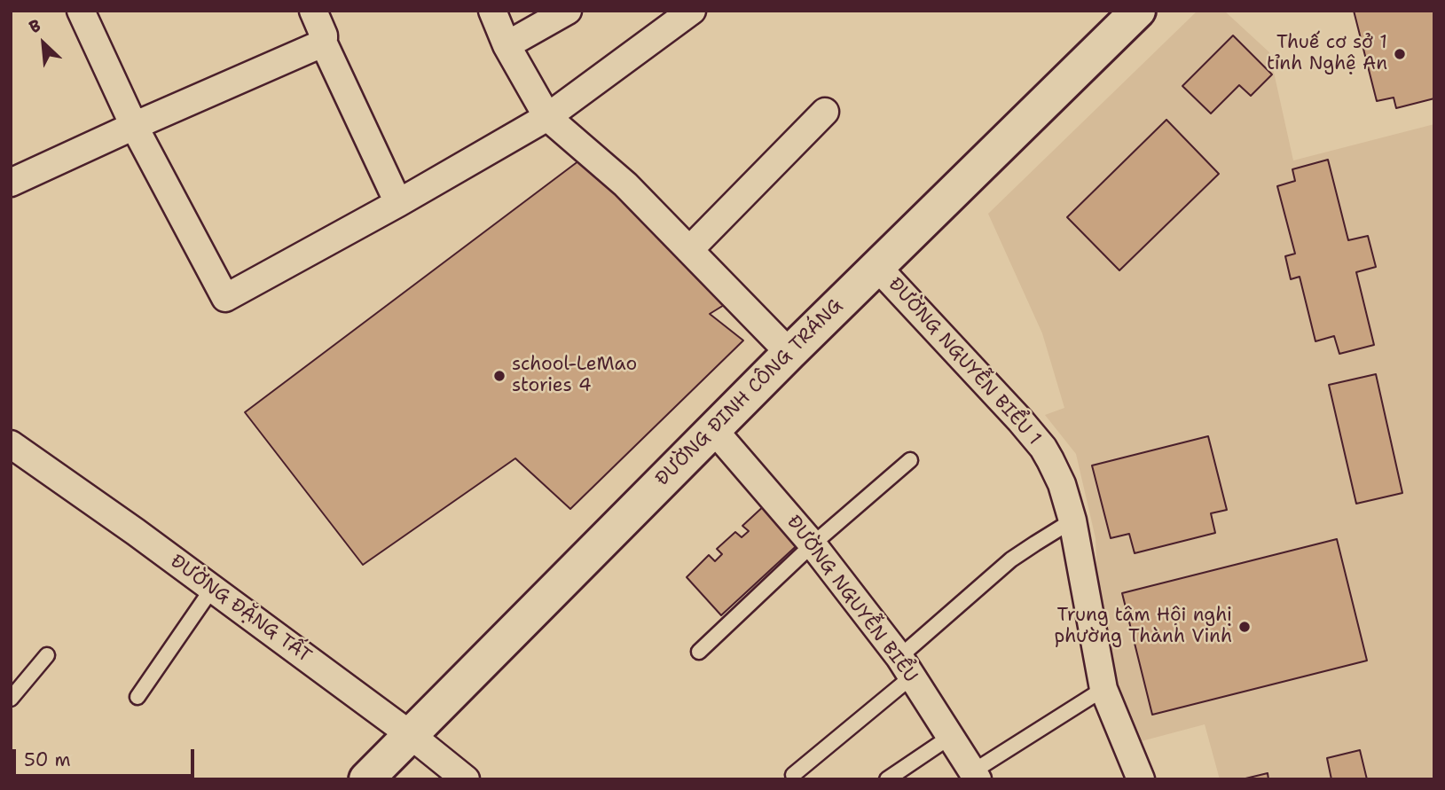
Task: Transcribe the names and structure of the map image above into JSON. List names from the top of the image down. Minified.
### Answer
{"streets":{"street":["ĐƯỜNG NGUYỄN BIỂU 1","ĐƯỜNG ĐINH CÔNG TRÁNG","ĐƯỜNG NGUYỄN BIỂU","ĐƯỜNG ĐẶNG TẤT"]},"crossings":[["ĐƯỜNG NGUYỄN BIỂU 1","ĐƯỜNG ĐINH CÔNG TRÁNG"],["ĐƯỜNG ĐINH CÔNG TRÁNG","ĐƯỜNG NGUYỄN BIỂU"],["ĐƯỜNG ĐINH CÔNG TRÁNG","ĐƯỜNG ĐẶNG TẤT"]],"places":["Thuế cơ sở 1 tỉnh Nghệ An","school-LeMao stories 4","Trung tâm Hội nghị phường Thành Vinh"],"scale_bar":"50 m","north":"top left"}
